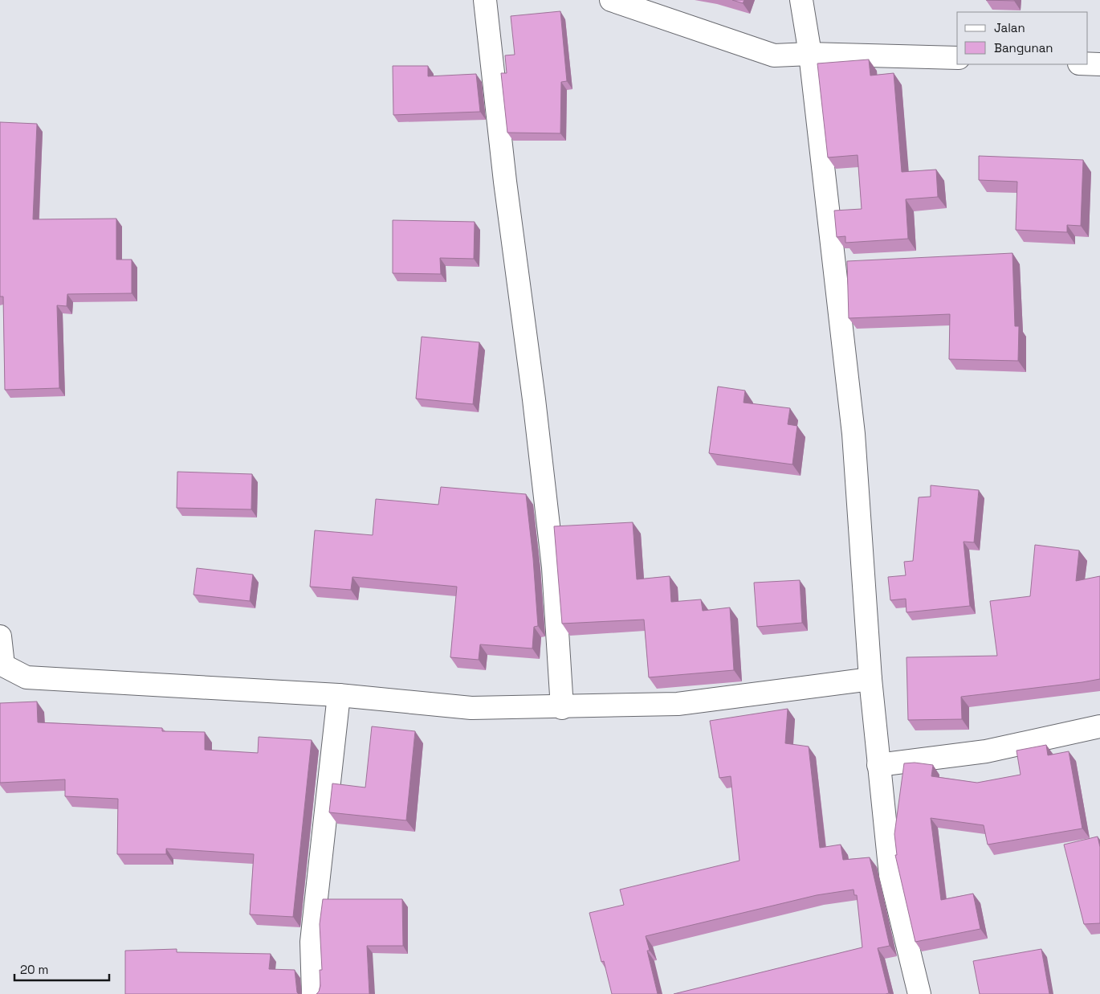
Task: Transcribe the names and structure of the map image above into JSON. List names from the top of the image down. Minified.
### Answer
{"legend":["Jalan","Bangunan"],"scale_bar":"20 m"}
